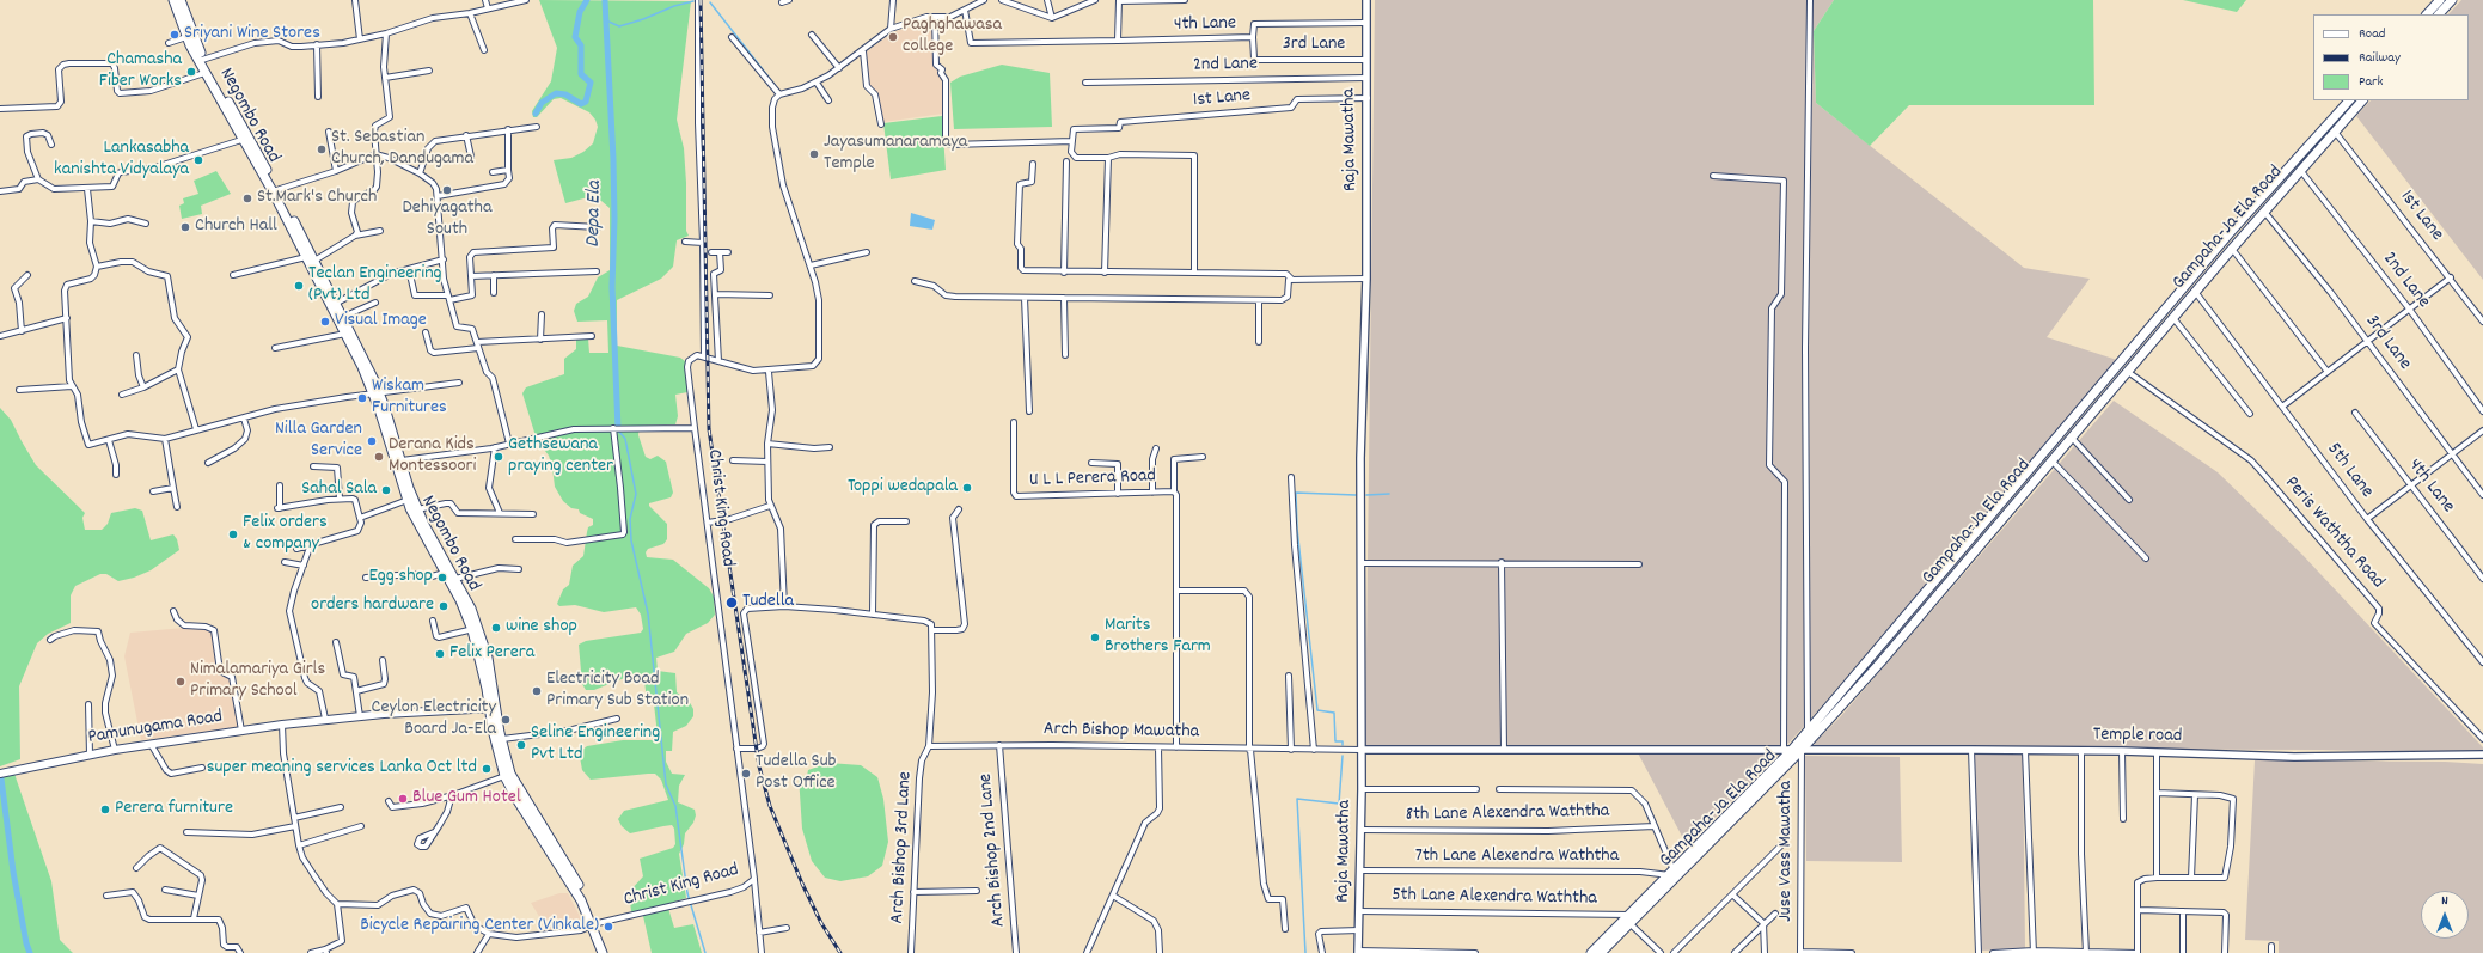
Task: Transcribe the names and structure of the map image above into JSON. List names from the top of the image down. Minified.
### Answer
{"streets":{"highway":["Negombo Road","Gampaha-Ja Ela Road"],"main road":["Pamunugama Road"],"street":["4th Lane","3rd Lane","2nd Lane","1st Lane","Raja Mawatha","5th Lane","U L L Perera Road","Christ King Road","Peris Waththa Road","Arch Bishop Mawatha","Temple road","8th Lane Alexendra Waththa","Arch Bishop 3rd Lane","Arch Bishop 2nd Lane","Juse Vass Mawatha","7th Lane Alexendra Waththa","5th Lane Alexendra Waththa"]},"crossings":[["4th Lane","3rd Lane"],["4th Lane","Raja Mawatha"],["3rd Lane","Raja Mawatha"],["3rd Lane","Gampaha-Ja Ela Road"],["2nd Lane","Raja Mawatha"],["2nd Lane","Gampaha-Ja Ela Road"],["1st Lane","Raja Mawatha"],["1st Lane","Gampaha-Ja Ela Road"],["Negombo Road","Christ King Road"],["Negombo Road","Pamunugama Road"],["Raja Mawatha","Arch Bishop Mawatha"],["Raja Mawatha","Temple road"],["Raja Mawatha","8th Lane Alexendra Waththa"],["Raja Mawatha","7th Lane Alexendra Waththa"],["Raja Mawatha","5th Lane Alexendra Waththa"],["Gampaha-Ja Ela Road","5th Lane"],["Gampaha-Ja Ela Road","Peris Waththa Road"],["Gampaha-Ja Ela Road","Temple road"],["Gampaha-Ja Ela Road","Juse Vass Mawatha"],["Gampaha-Ja Ela Road","7th Lane Alexendra Waththa"],["Gampaha-Ja Ela Road","5th Lane Alexendra Waththa"],["U L L Perera Road","Arch Bishop Mawatha"],["Arch Bishop Mawatha","Temple road"],["Arch Bishop Mawatha","Arch Bishop 3rd Lane"],["Arch Bishop Mawatha","Arch Bishop 2nd Lane"],["Temple road","Juse Vass Mawatha"]],"water":["Depa Ela"],"places":["Sriyani Wine Stores","Paghghawasa college","Chamasha Fiber Works","St. Sebastian Church, Dandugama","Jayasumanaramaya Temple","Lankasabha kanishta Vidyalaya","Dehiyagatha South","St.Mark's Church","Church Hall","Teclan Engineering (Pvt) Ltd","Visual Image","Wiskam Furnitures","Nilla Garden Service","Derana Kids Montessoori","Gethsewana praying center","Toppi wedapala","Sahal Sala","Felix orders & company","Egg shop","Tudella","orders hardware","wine shop","Marits Brothers Farm","Felix Perera","Nimalamariya Girls Primary School","Electricity Boad Primary Sub Station","Ceylon Electricity Board Ja-Ela","Seline Engineering Pvt Ltd","super meaning services Lanka Oct ltd","Tudella Sub Post Office","Blue Gum Hotel","Perera furniture","Bicycle Repairing Center (Vinkale)"],"legend":["Road","Railway","Park"],"north":"top"}
